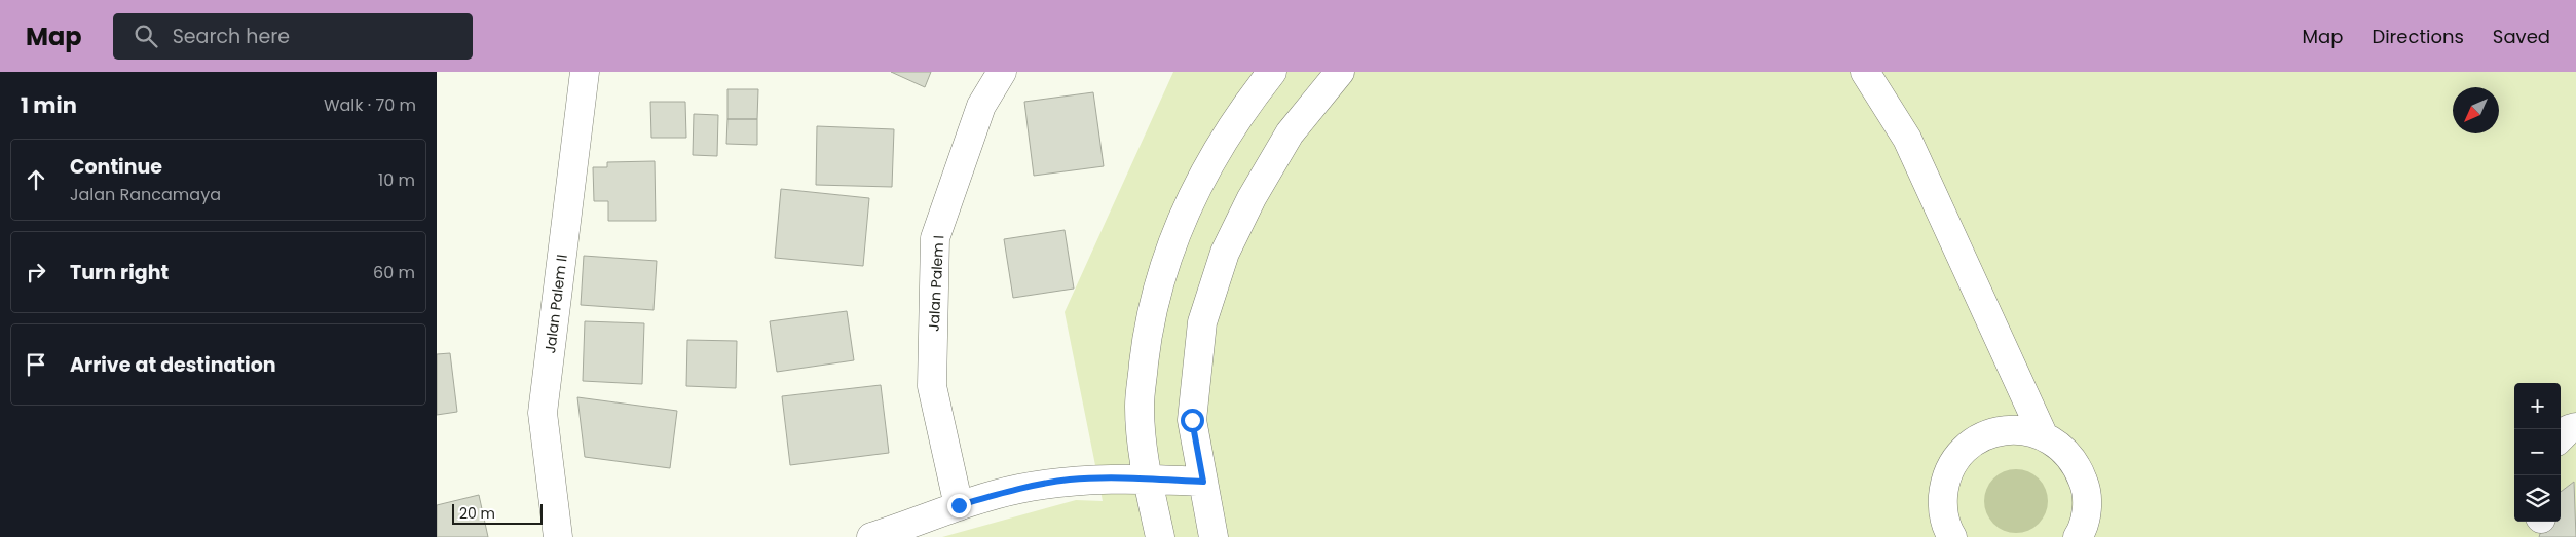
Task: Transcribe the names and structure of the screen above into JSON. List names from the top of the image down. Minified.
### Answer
{"streets":{"street":["Jalan Palem I","Jalan Palem II"]},"scale_bar":"20 m","north":"bottom left","page":{"header":"Map","search":"Search here","nav":["Map","Directions","Saved"],"heading":["1 min","Walk · 70 m"],"list":[["Continue","Jalan Rancamaya","10 m"],["Turn right","60 m"],"Arrive at destination"],"map_buttons":["+","−"],"scale":"20 m"}}
